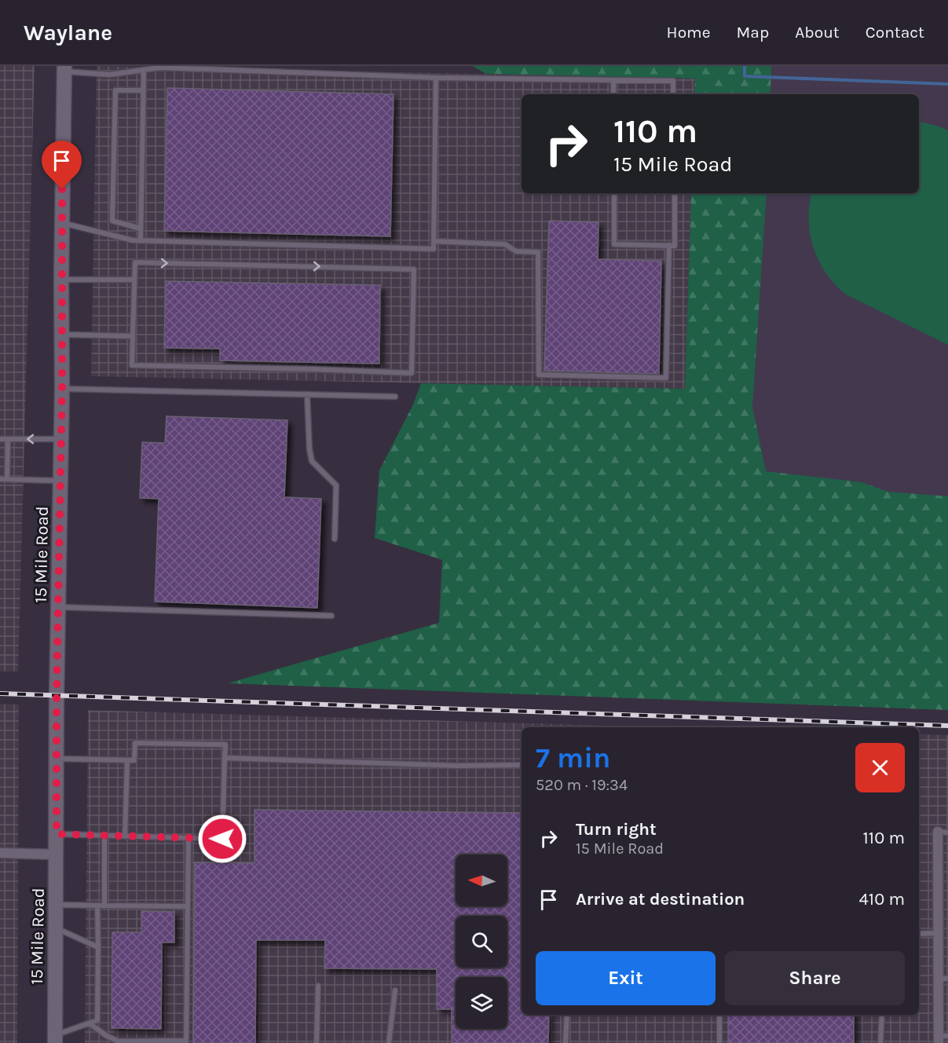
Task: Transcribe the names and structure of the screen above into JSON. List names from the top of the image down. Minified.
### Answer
{"streets":{"main road":["15 Mile Road"]},"north":"left","page":{"header":"Waylane","nav":["Home","Map","About","Contact"],"turn":["110 m","15 Mile Road"],"heading":["7 min","520 m · 19:34"],"list":[{"name":"Turn right","note":"15 Mile Road","value":"110 m"},{"name":"Arrive at destination","value":"410 m"}],"buttons":["Exit","Share"]}}
